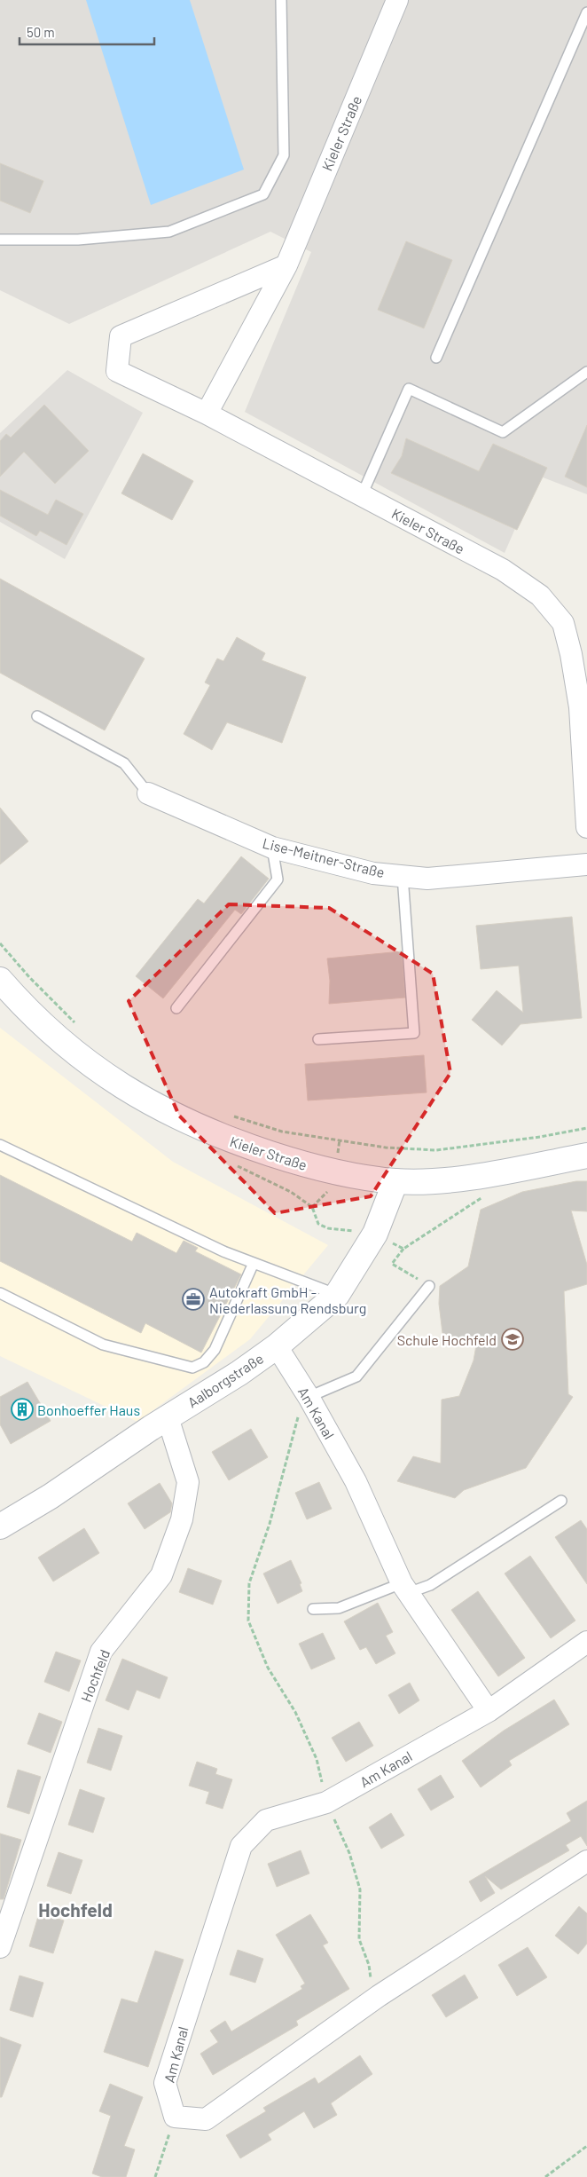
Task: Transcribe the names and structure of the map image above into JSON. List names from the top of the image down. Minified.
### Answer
{"streets":{"main road":["Kieler Straße","Aalborgstraße"],"street":["Lise-Meitner-Straße","Am Kanal","Hochfeld"]},"crossings":[["Kieler Straße","Aalborgstraße"],["Aalborgstraße","Am Kanal"],["Aalborgstraße","Hochfeld"]],"districts":["Hochfeld"],"places":{"office":["Autokraft GmbH - Niederlassung Rendsburg"],"school or university":["Schule Hochfeld"],"building":["Bonhoeffer Haus"]},"scale_bar":"50 m"}
